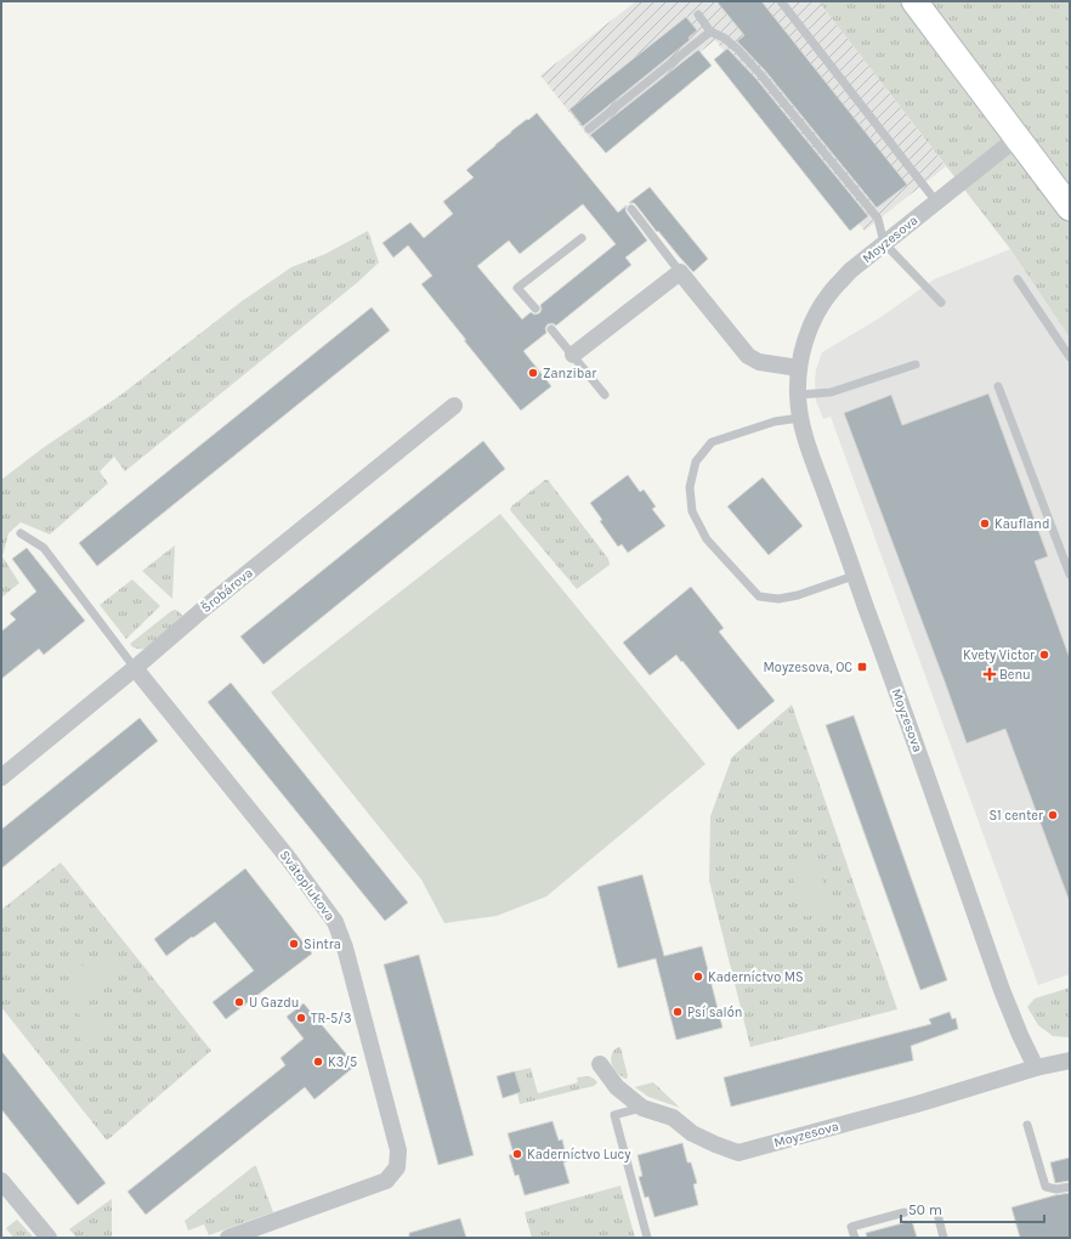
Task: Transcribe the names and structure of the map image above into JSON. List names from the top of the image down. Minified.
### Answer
{"streets":{"street":["Moyzesova","Šrobárova","Svätoplukova"]},"crossings":[["Šrobárova","Svätoplukova"]],"places":{"other":["Zanzibar","Kaufland","Kvety Victor","S1 center","Sintra","Kaderníctvo MS","U Gazdu","Psí salón","TR-5/3","K3/5","Kaderníctvo Lucy"],"transit":["Moyzesova, OC"],"health":["Benu"]},"scale_bar":"50 m"}
